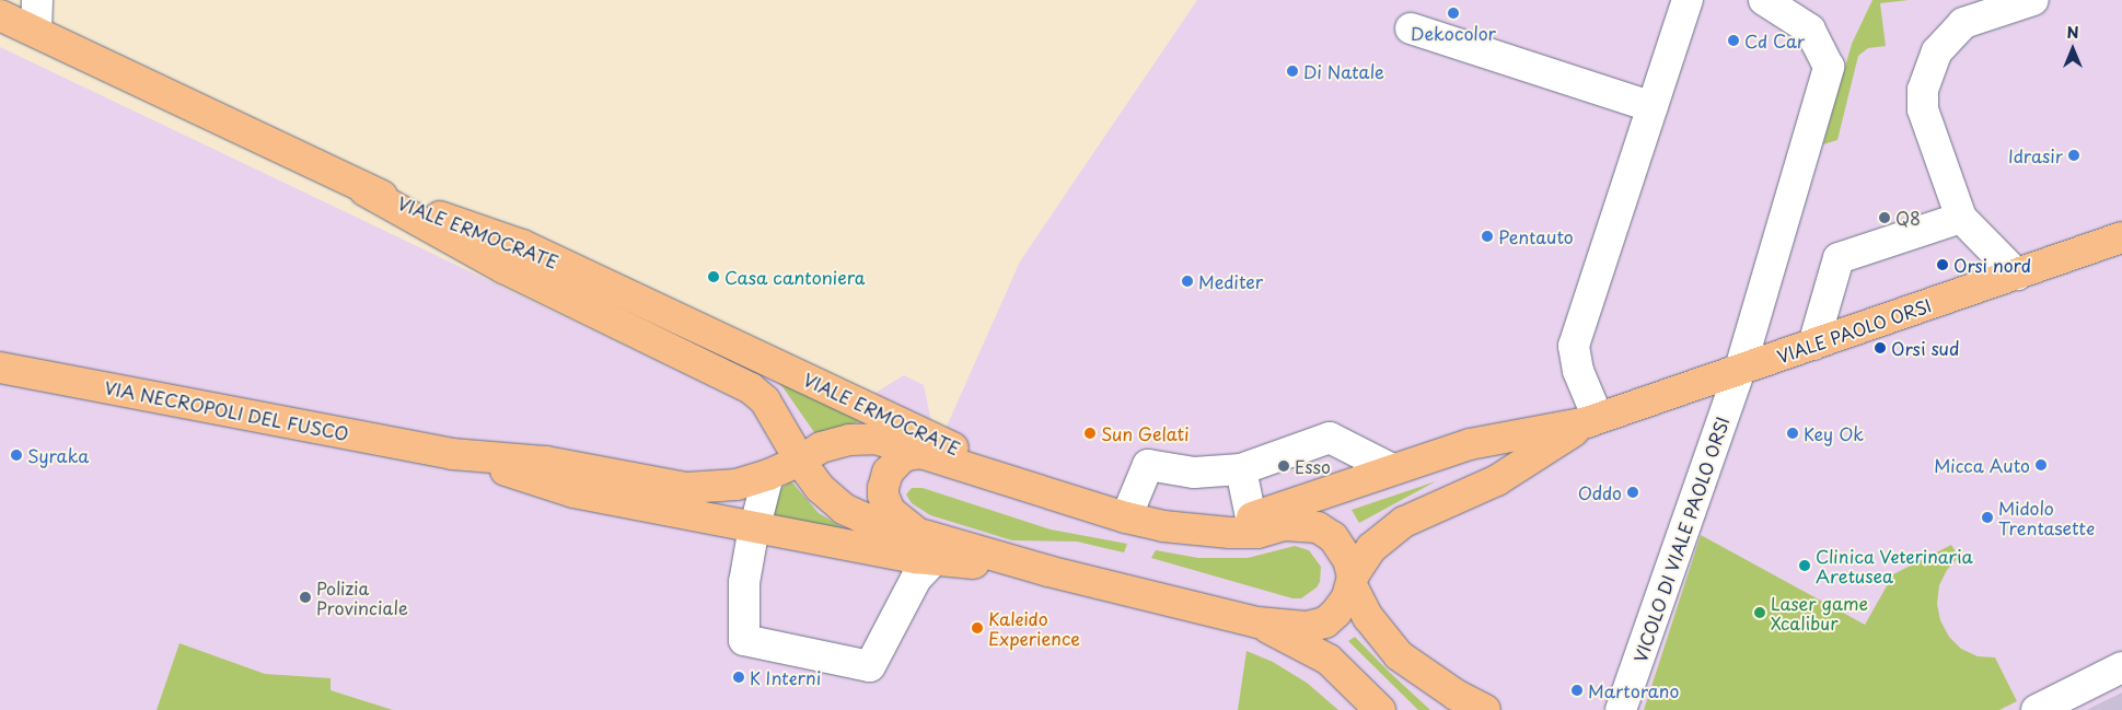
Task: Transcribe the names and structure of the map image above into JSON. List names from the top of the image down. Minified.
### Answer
{"streets":{"main road":["VIALE ERMOCRATE","VIALE PAOLO ORSI","VIA NECROPOLI DEL FUSCO"],"street":["VICOLO DI VIALE PAOLO ORSI"]},"crossings":[["VIALE PAOLO ORSI","VICOLO DI VIALE PAOLO ORSI"]],"places":["Dekocolor","Cd Car","Di Natale","Idrasir","Q8","Pentauto","Orsi nord","Casa cantoniera","Mediter","Orsi sud","Sun Gelati","Key Ok","Syraka","Micca Auto","Esso","Oddo","Midolo Trentasette","Clinica Veterinaria Aretusea","Polizia Provinciale","Laser game Xcalibur","Kaleido Experience","K Interni","Martorano"],"north":"top"}
